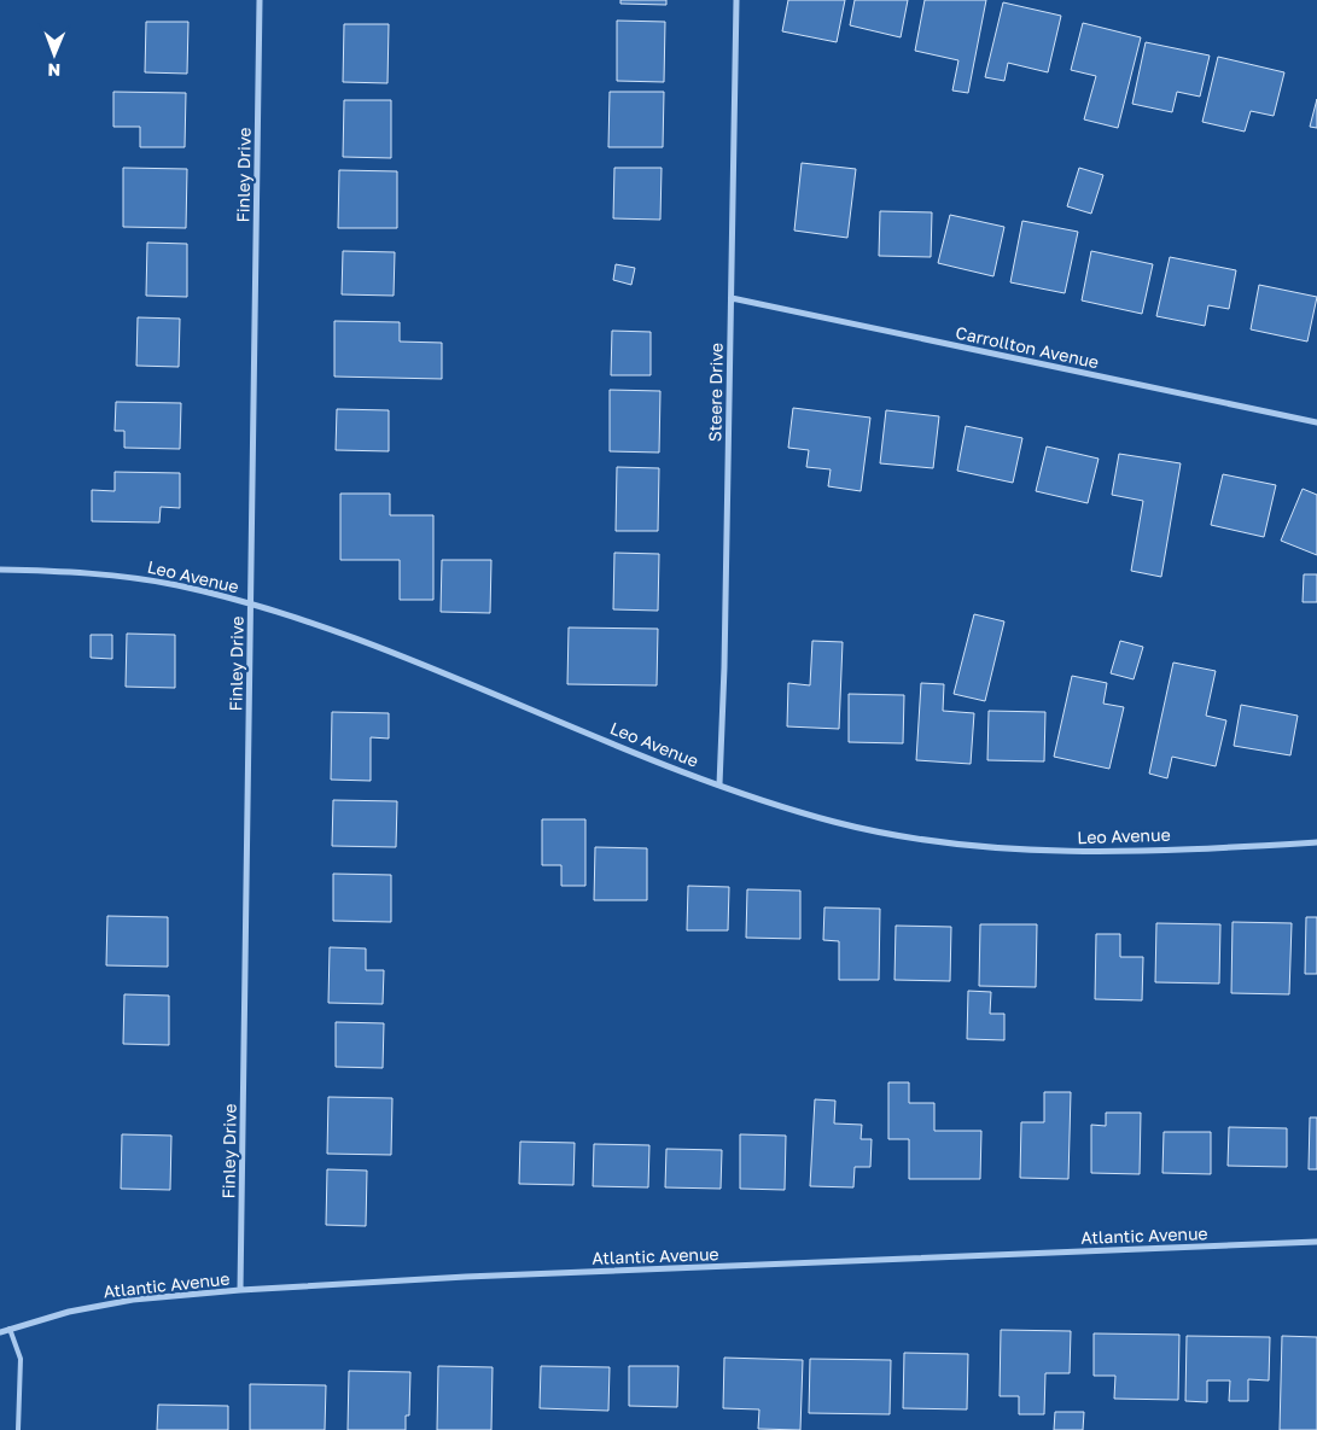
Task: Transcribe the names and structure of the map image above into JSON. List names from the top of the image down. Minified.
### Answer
{"streets":{"street":["Finley Drive","Carrollton Avenue","Steere Drive","Leo Avenue","Atlantic Avenue"]},"crossings":[["Finley Drive","Leo Avenue"],["Finley Drive","Atlantic Avenue"],["Carrollton Avenue","Steere Drive"],["Steere Drive","Leo Avenue"]],"north":"bottom"}
